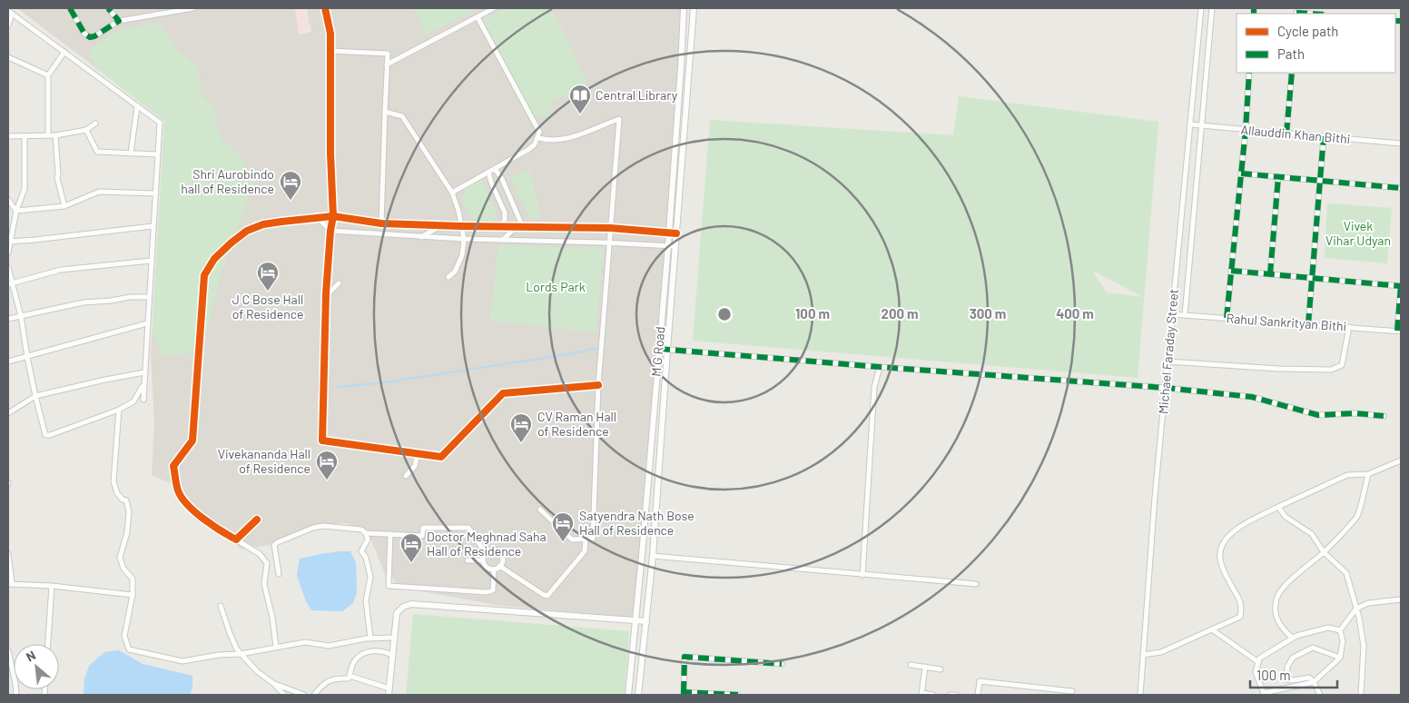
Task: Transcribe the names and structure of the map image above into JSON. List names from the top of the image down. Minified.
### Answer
{"streets":{"street":["Allauddin Khan Bithi","Rahul Sankrityan Bithi","M G Road","Michael Faraday Street"]},"crossings":[["Allauddin Khan Bithi","Michael Faraday Street"],["Rahul Sankrityan Bithi","Michael Faraday Street"]],"parks":["Vivek Vihar Udyan","Lords Park"],"places":{"library":["Central Library"],"hotel":["Shri Aurobindo hall of Residence","J C Bose Hall of Residence","CV Raman Hall of Residence","Vivekananda Hall of Residence","Satyendra Nath Bose Hall of Residence","Doctor Meghnad Saha Hall of Residence"]},"legend":["Cycle path","Path"],"scale_bar":"100 m","north":"top left","rings":["100 m","200 m","300 m","400 m"]}
